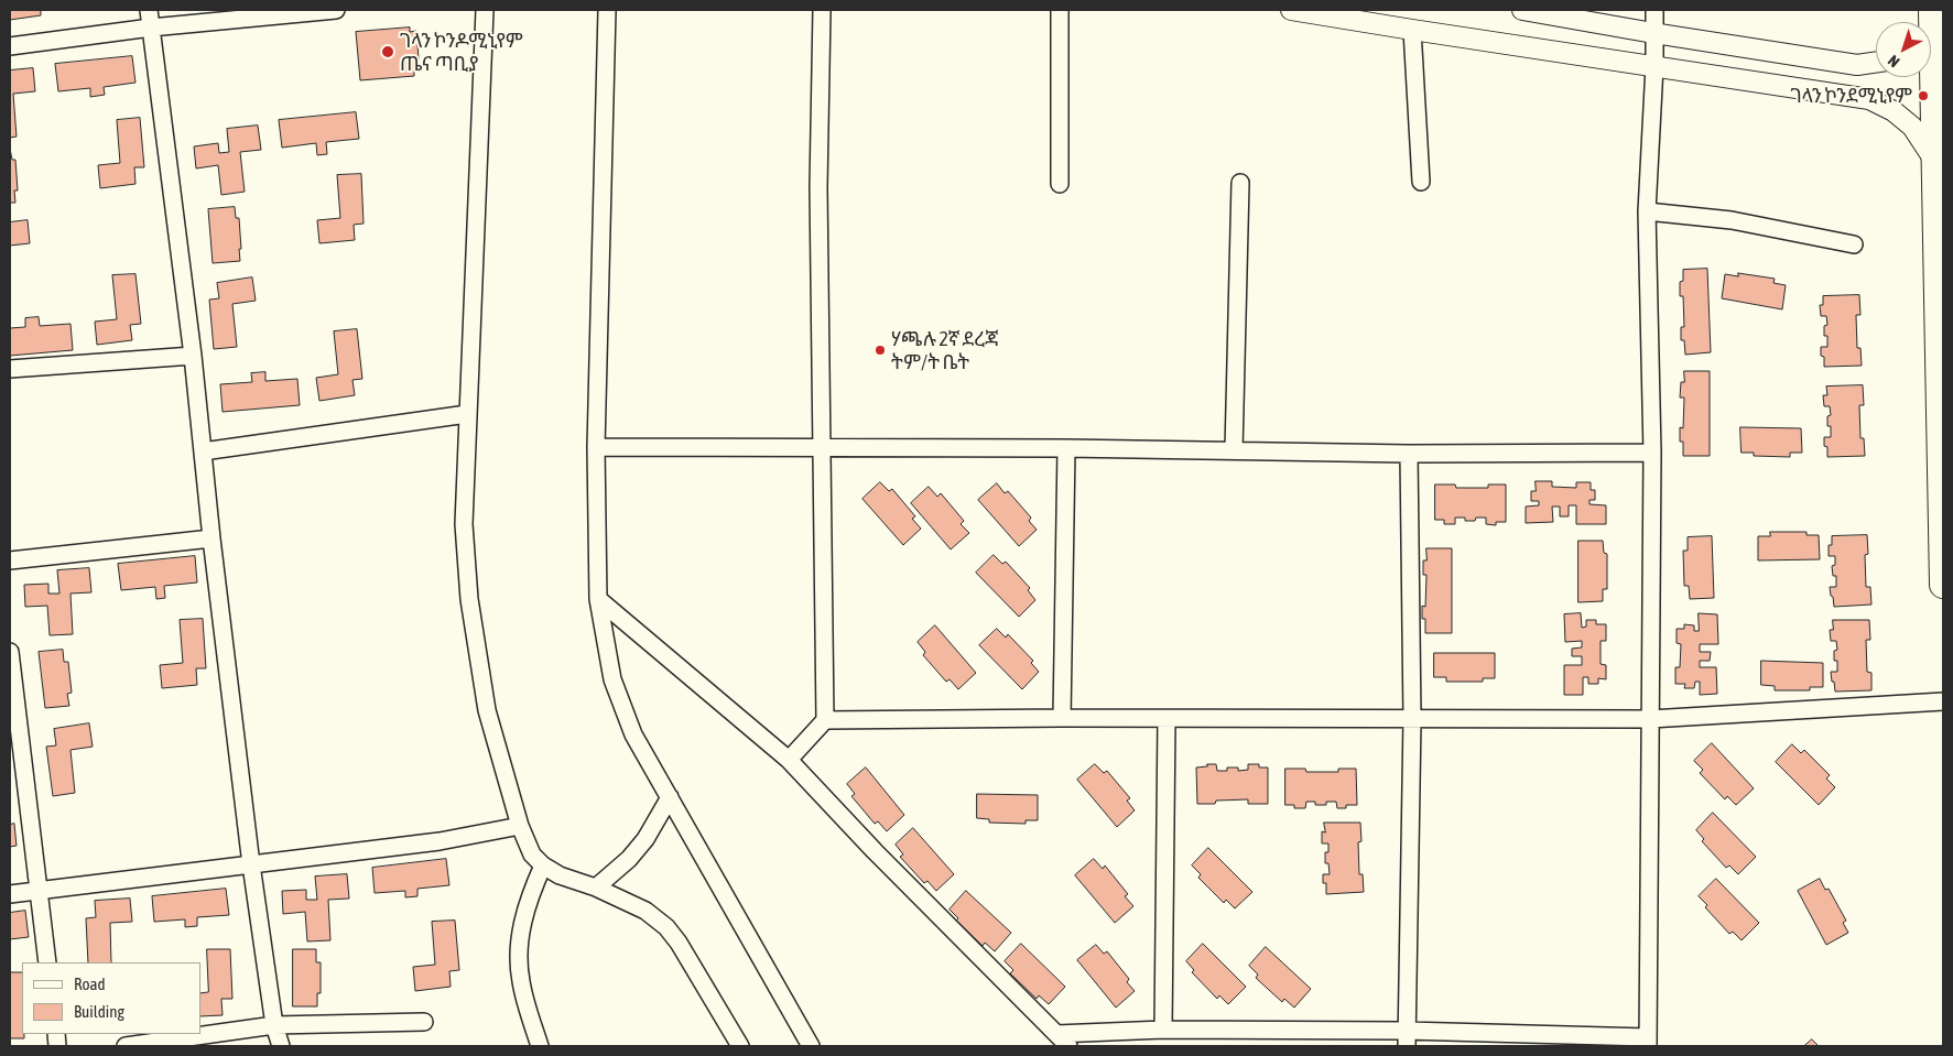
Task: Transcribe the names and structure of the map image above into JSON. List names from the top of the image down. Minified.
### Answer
{"places":["ገላን ኮንዶሚኒየም ጤና ጣቢያ","ገላን ኮንደሚኒየም","ሃጫሉ 2ኛ ደረጃ ትም/ት ቤት"],"legend":["Road","Building"],"north":"bottom left"}
